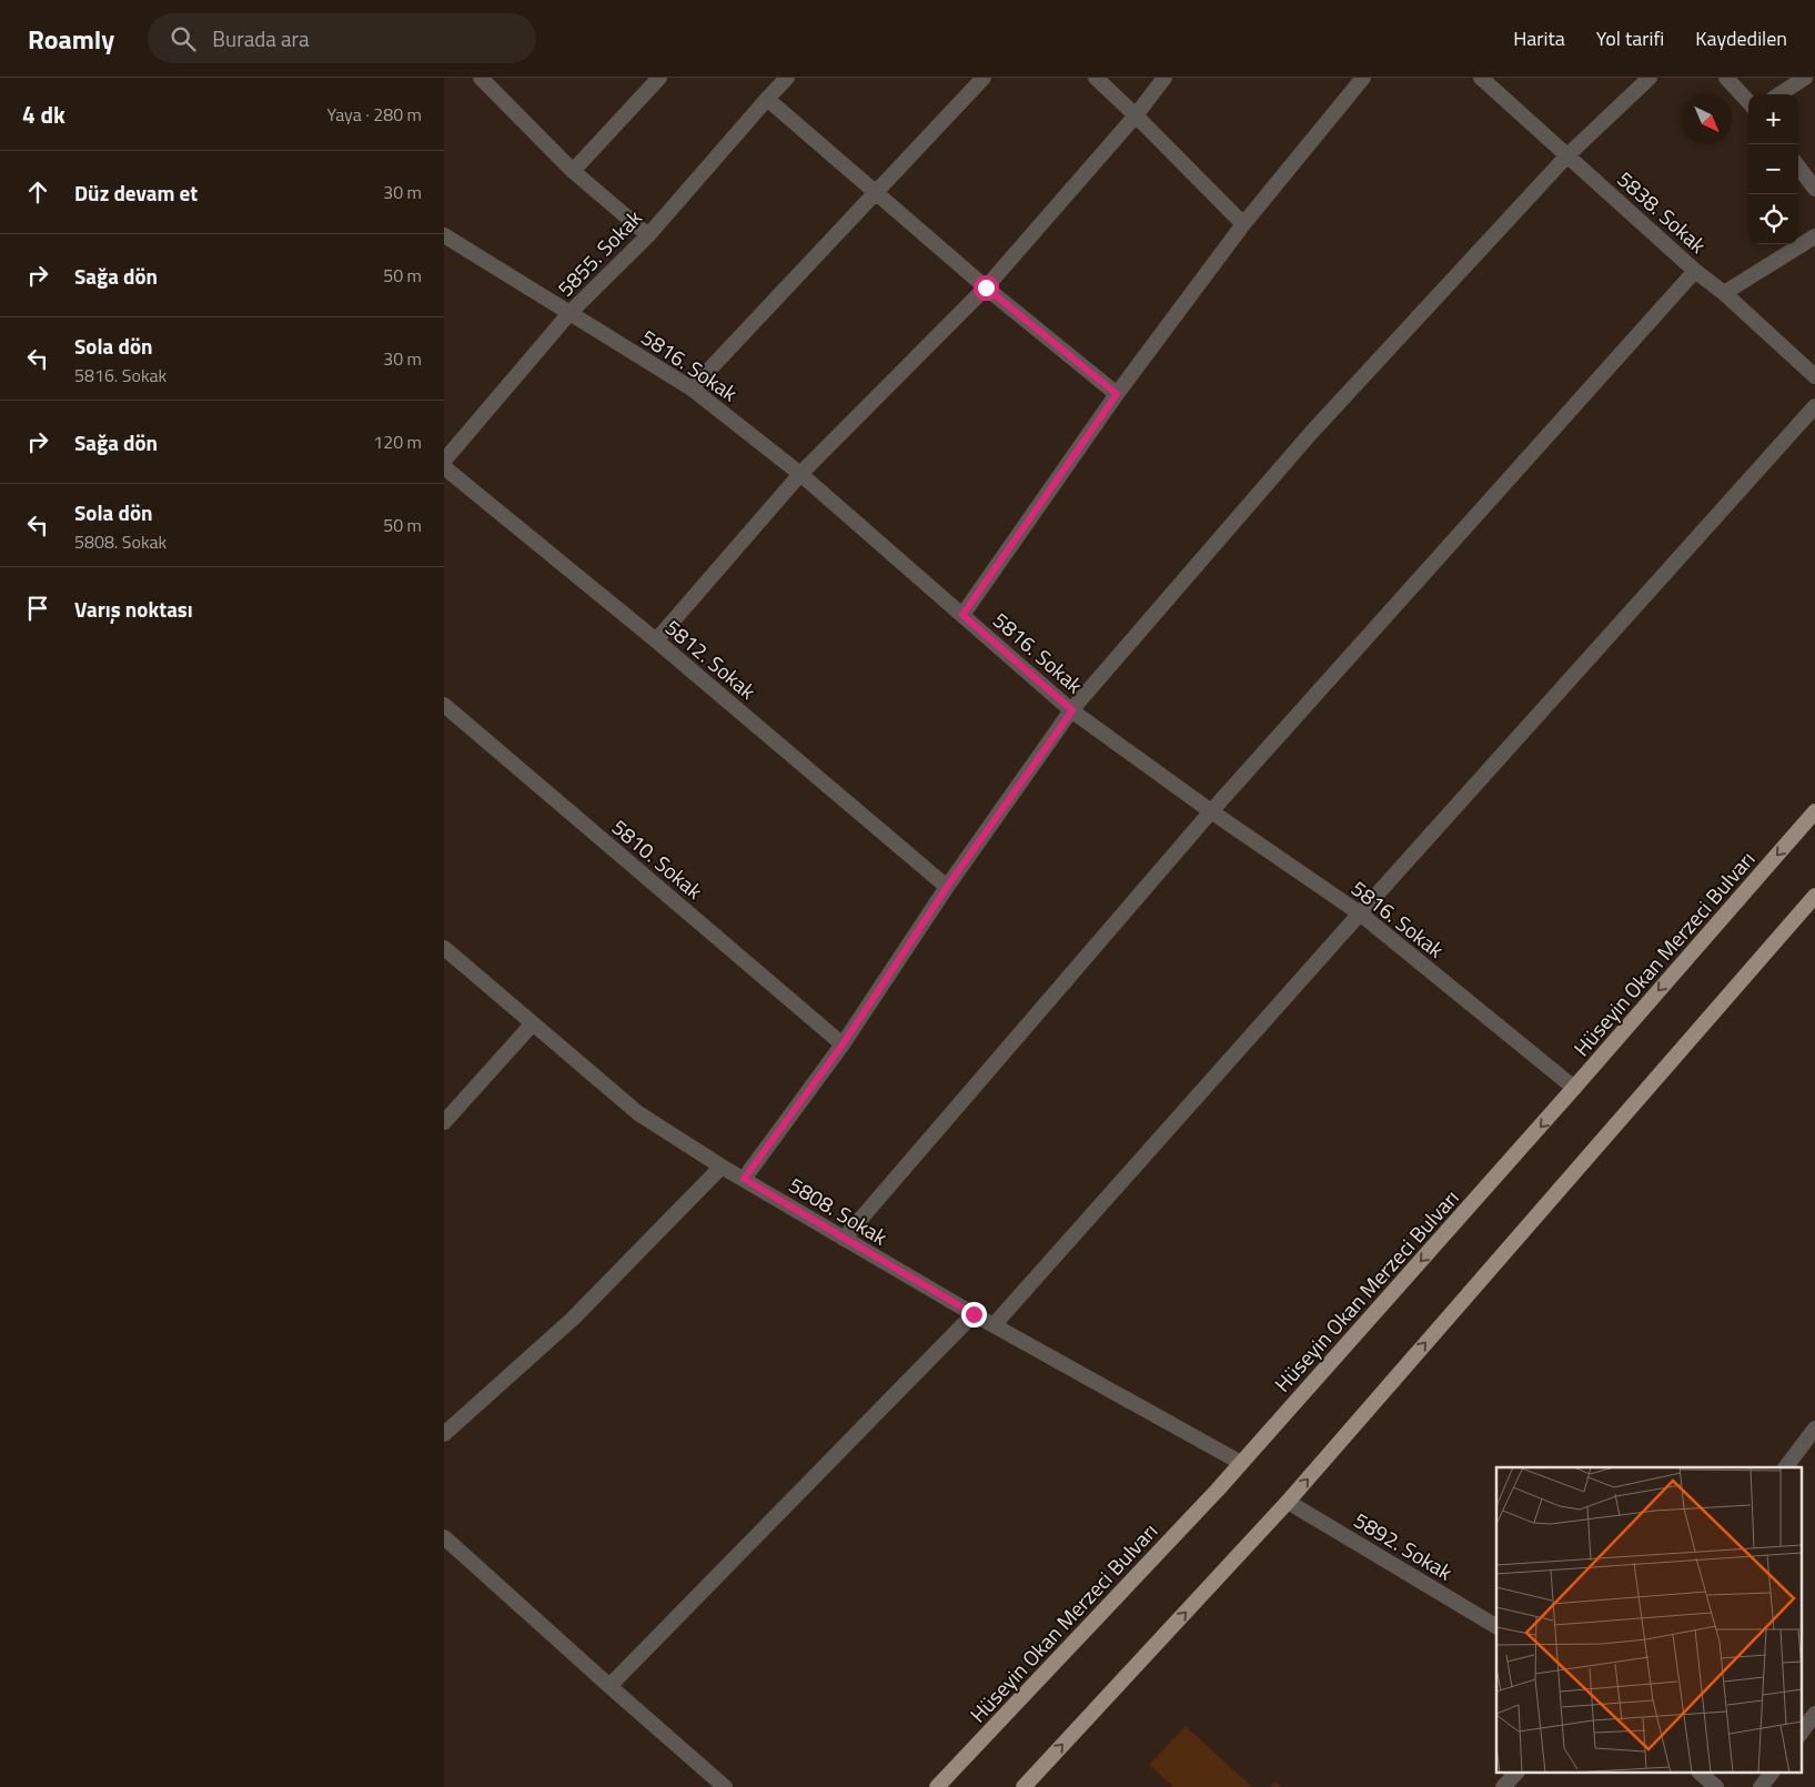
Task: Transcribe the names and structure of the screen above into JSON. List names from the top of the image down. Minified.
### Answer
{"streets":{"main road":["Hüseyin Okan Merzeci Bulvarı"],"street":["5838. Sokak","5855. Sokak","5816. Sokak","5812. Sokak","5810. Sokak","5808. Sokak","5892. Sokak"]},"crossings":[["5855. Sokak","5816. Sokak"],["5816. Sokak","Hüseyin Okan Merzeci Bulvarı"],["Hüseyin Okan Merzeci Bulvarı","5808. Sokak"]],"north":"bottom right","page":{"header":"Roamly","search":"Burada ara","nav":["Harita","Yol tarifi","Kaydedilen"],"heading":["4 dk","Yaya · 280 m"],"map_buttons":["+","−"],"list":[["Düz devam et","30 m"],["Sağa dön","50 m"],["Sola dön","5816. Sokak","30 m"],["Sağa dön","120 m"],["Sola dön","5808. Sokak","50 m"],"Varış noktası"]}}
